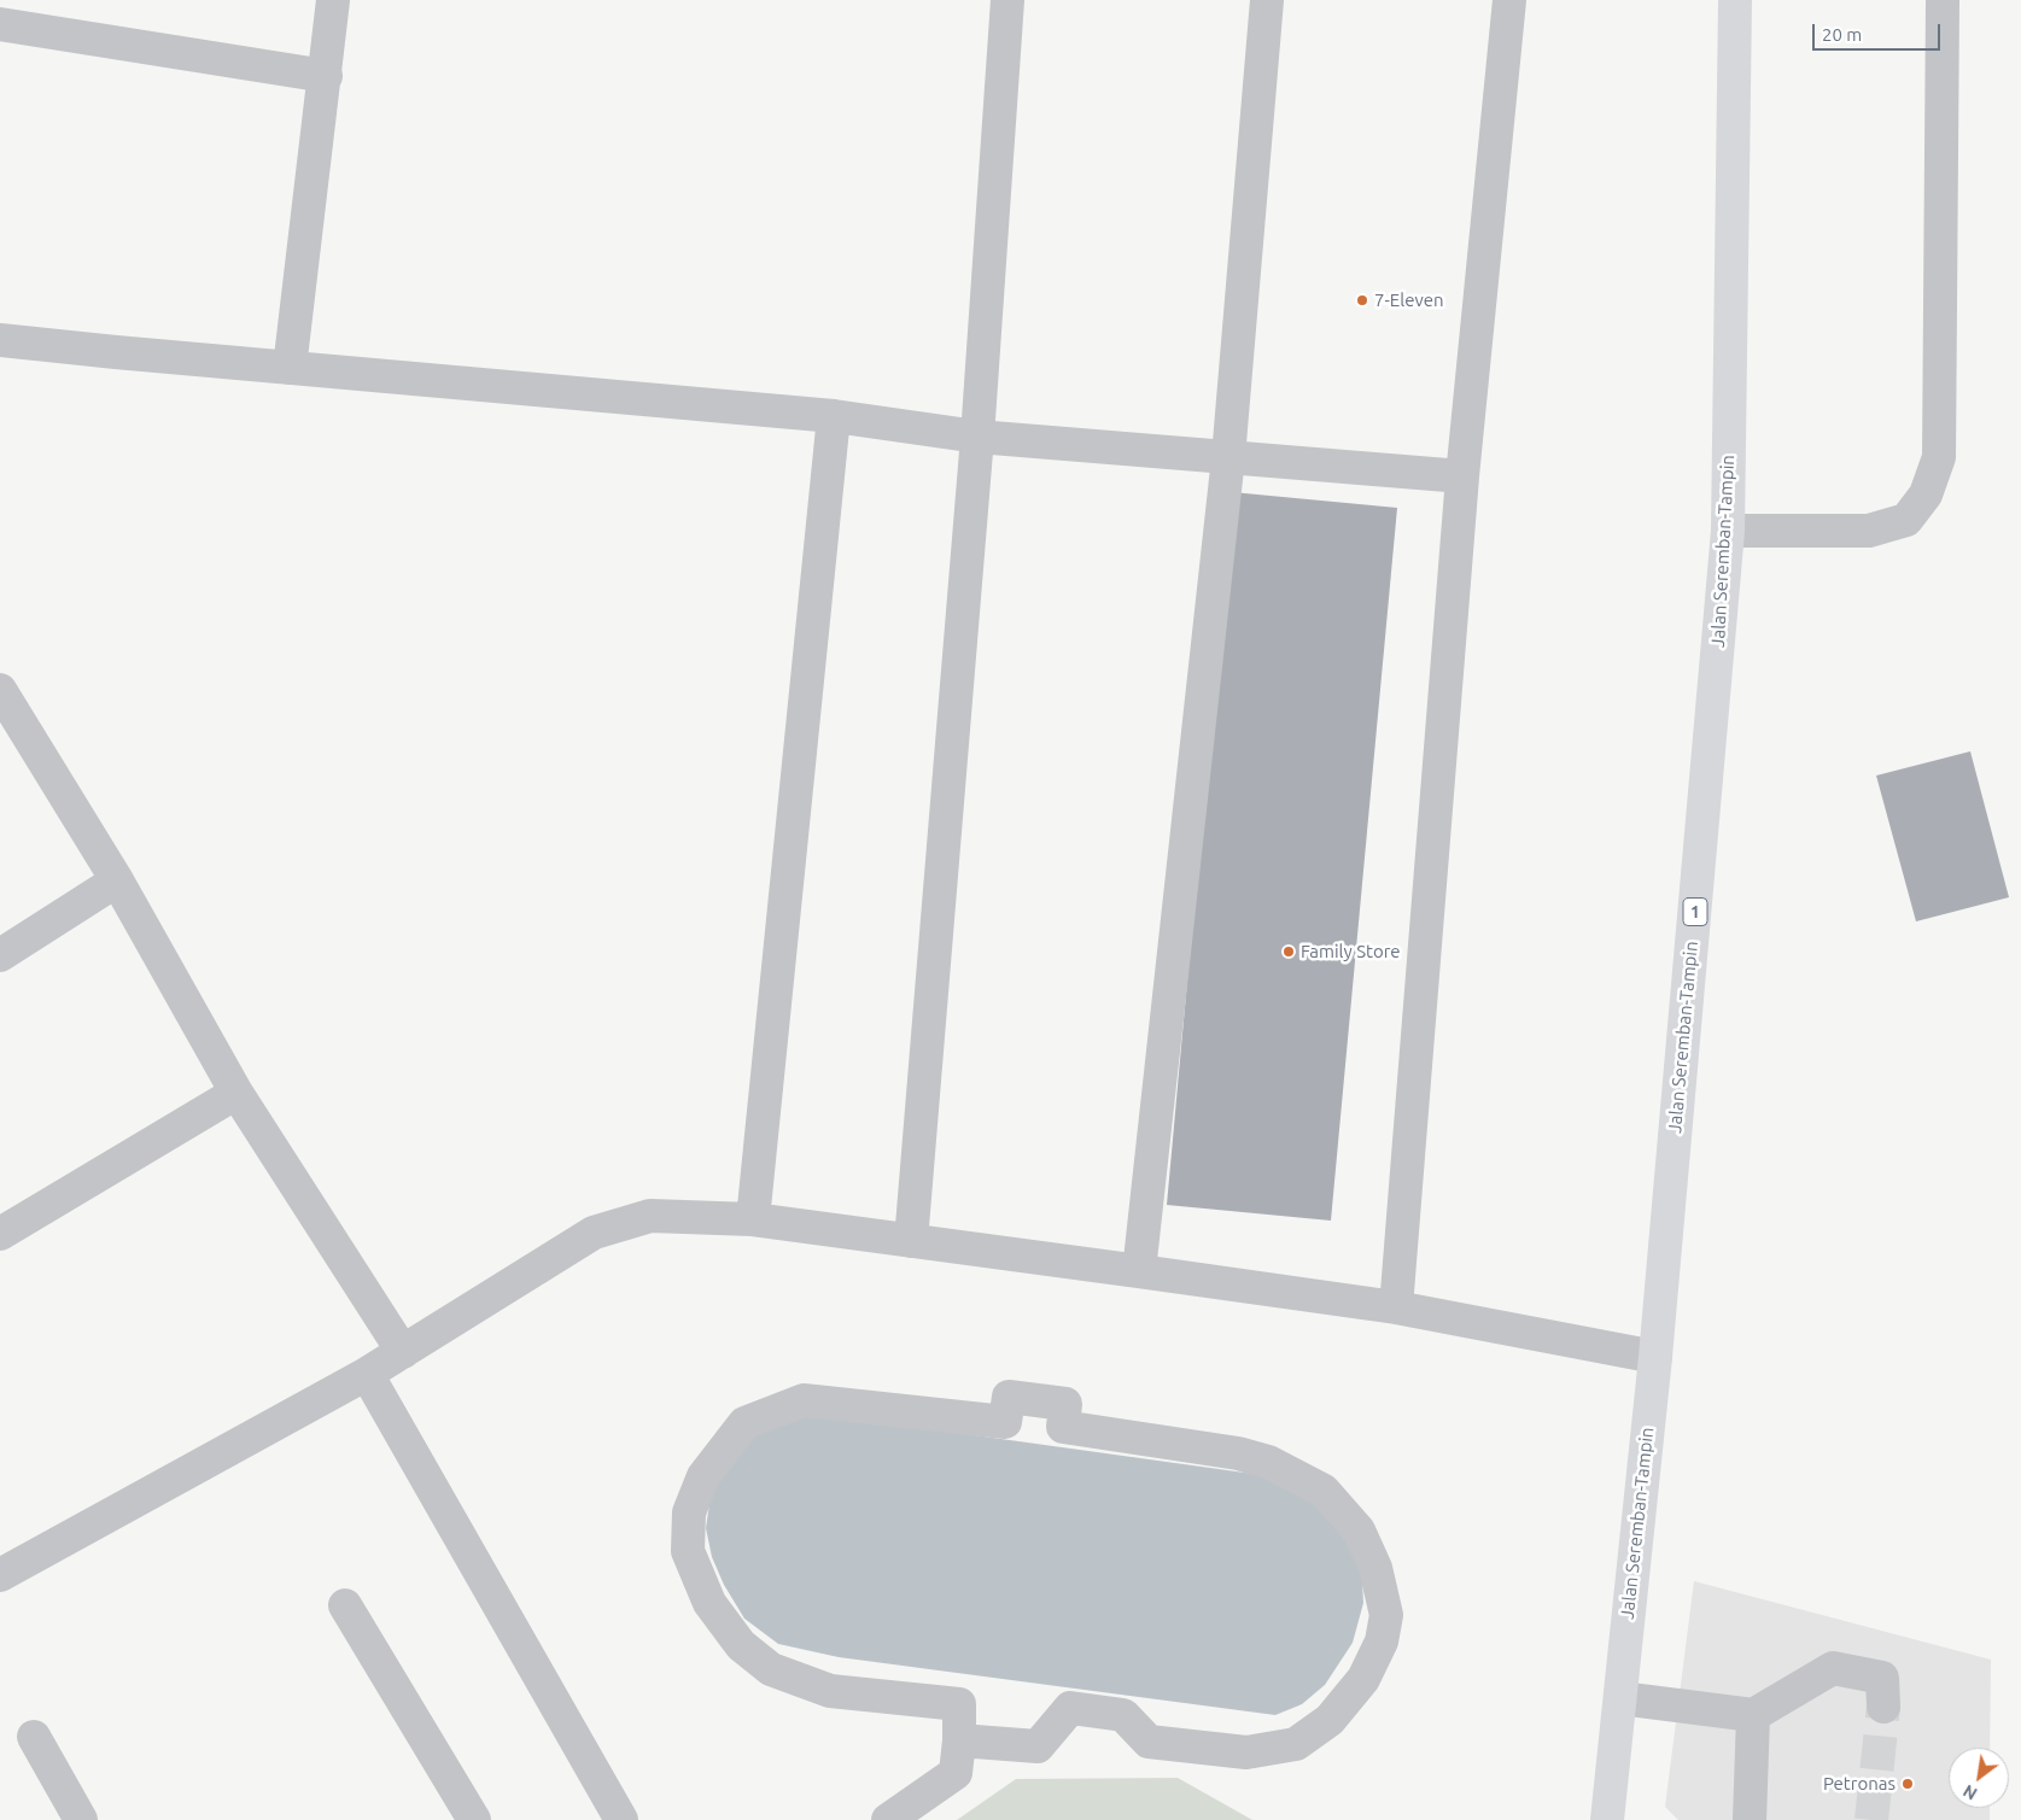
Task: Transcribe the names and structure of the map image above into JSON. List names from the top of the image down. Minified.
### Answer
{"streets":{"highway":["Jalan Seremban-Tampin","1"]},"places":["7-Eleven","Family Store","Petronas"],"scale_bar":"20 m","north":"bottom left"}
